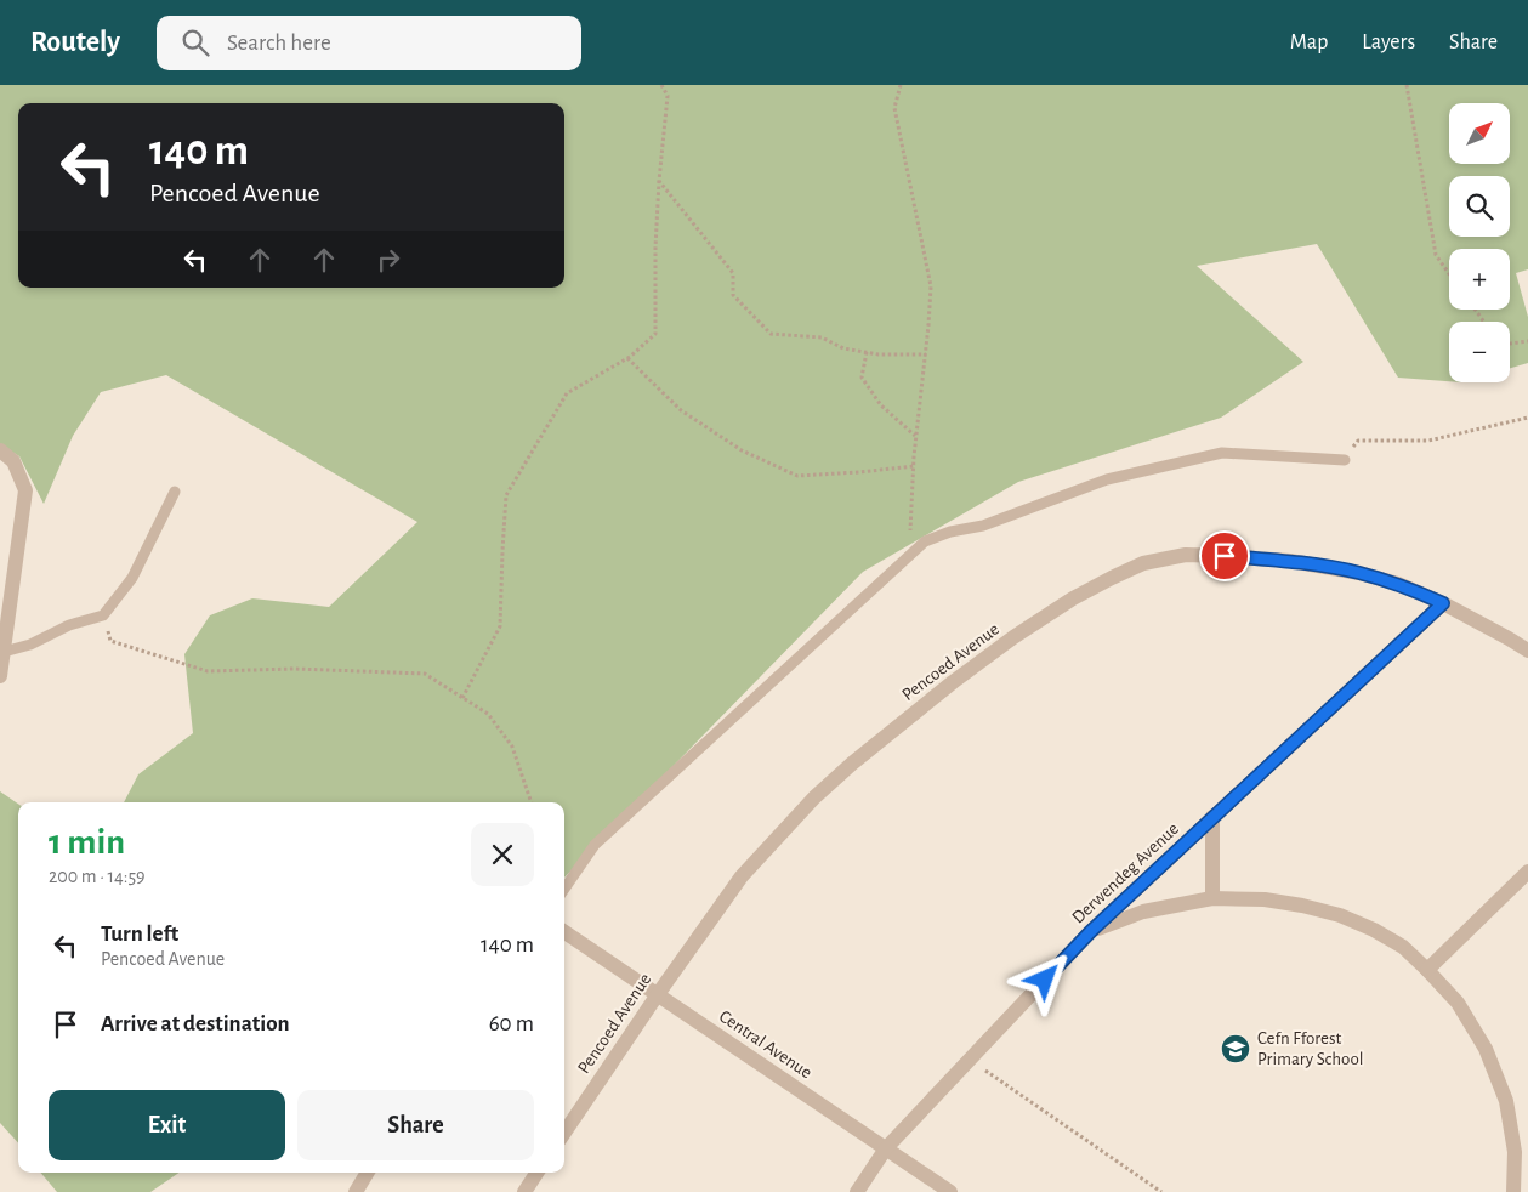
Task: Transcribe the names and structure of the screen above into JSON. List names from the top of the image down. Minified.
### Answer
{"streets":{"street":["Pencoed Avenue","Derwendeg Avenue","Central Avenue"]},"crossings":[["Pencoed Avenue","Derwendeg Avenue"],["Pencoed Avenue","Central Avenue"],["Derwendeg Avenue","Central Avenue"]],"places":{"school or university":["Cefn Fforest Primary School"]},"north":"top right","page":{"header":"Routely","search":"Search here","nav":["Map","Layers","Share"],"map_buttons":["+","−"],"turn":["140 m","Pencoed Avenue"],"heading":["1 min","200 m · 14:59"],"list":[{"name":"Turn left","note":"Pencoed Avenue","value":"140 m"},{"name":"Arrive at destination","value":"60 m"}],"buttons":["Exit","Share"]}}
